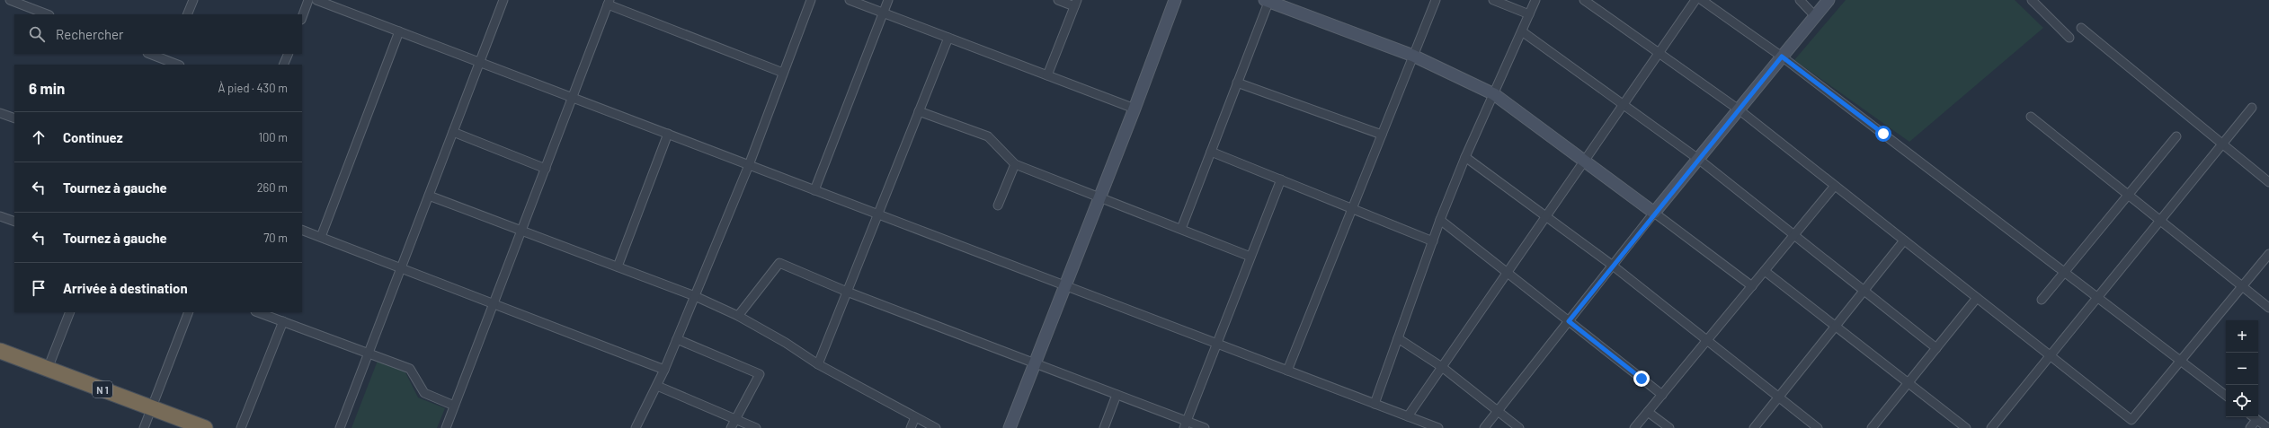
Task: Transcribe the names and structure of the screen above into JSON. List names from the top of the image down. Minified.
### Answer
{"streets":{"highway":["N 1"]},"page":{"search":"Rechercher","heading":["6 min","À pied · 430 m"],"list":[["Continuez","100 m"],["Tournez à gauche","260 m"],["Tournez à gauche","70 m"],"Arrivée à destination"],"map_buttons":["+","−"]}}
